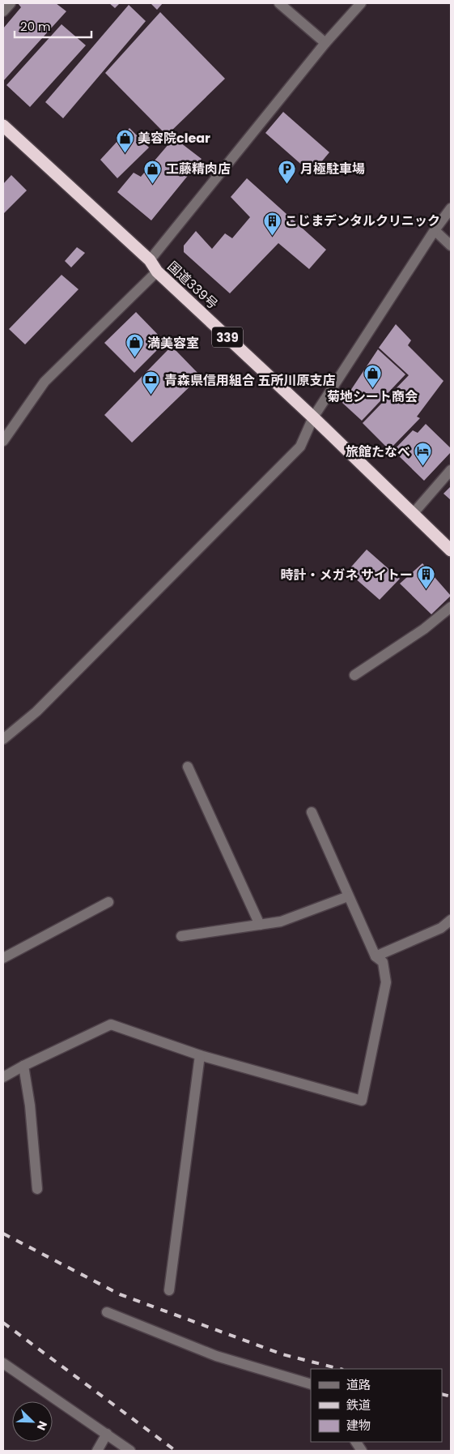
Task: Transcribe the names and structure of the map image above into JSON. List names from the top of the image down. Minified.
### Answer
{"streets":{"highway":["国道339号","339"]},"places":{"shop":["美容院clear","工藤精肉店","満美容室","菊地シート商会"],"parking":["月極駐車場"],"building":["こじまデンタルクリニック","時計・メガネ サイトー"],"bank":["青森県信用組合 五所川原支店"],"hotel":["旅館たなべ"]},"legend":["道路","鉄道","建物"],"scale_bar":"20 m","north":"bottom right"}
